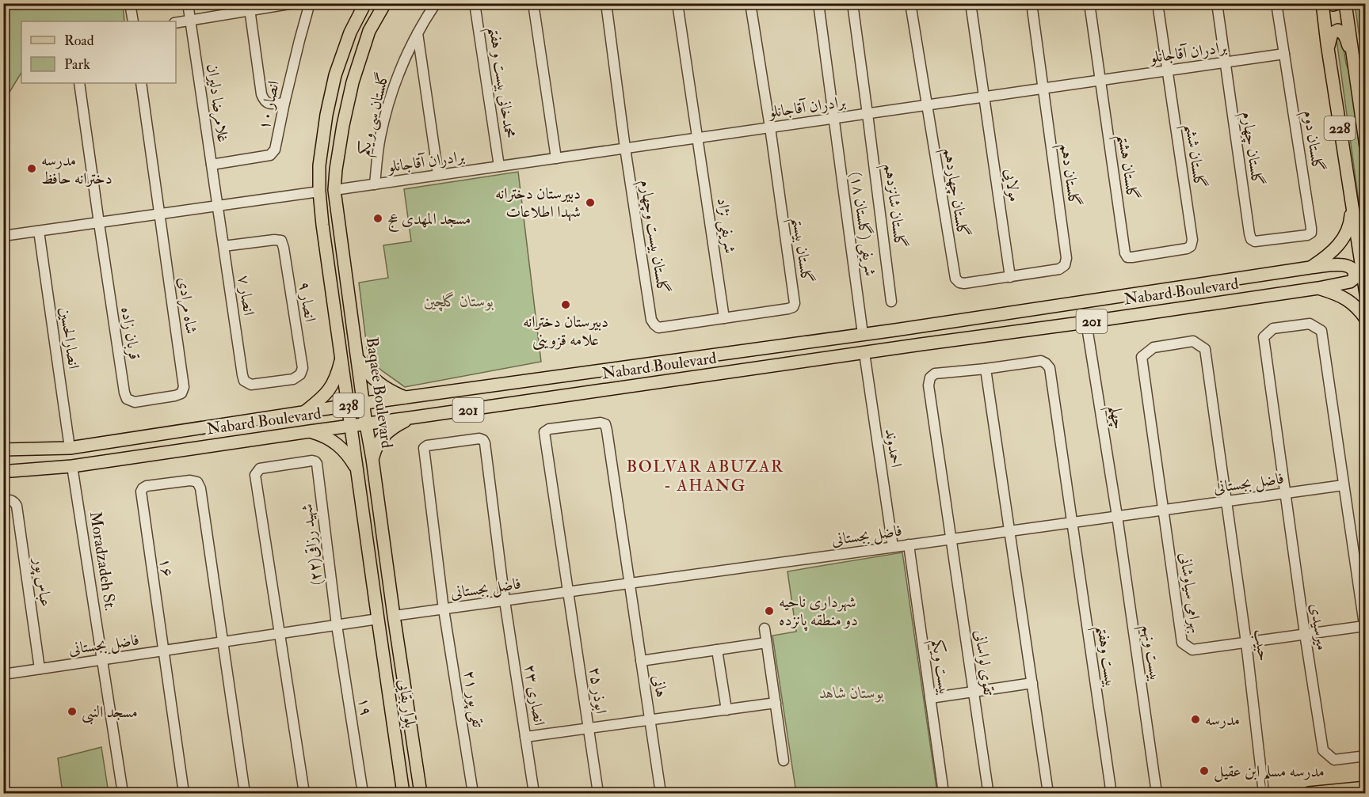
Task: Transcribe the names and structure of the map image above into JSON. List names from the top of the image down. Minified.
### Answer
{"streets":{"main road":["228","Nabard Boulevard","201","Baqaee Boulevard","238","بلوار بقایی"],"street":["برادران آقاجانلو","محمدخانی بیست و هفتم","غلامرضا دلیران","انصار ۱۰","گلستان سی و یکم","گلستان دوم","گلستان چهارم","گلستان ششم","گلستان هشتم","گلستان دهم","مولایی","گلستان چهاردهم","گلستان شانزدهم","شریفی (گلستان ۱۸)","شریفی نژاد","گلستان بیست وچهارم","گلستان بیستم","انصار ۷","انصار ۹","شاه مرادی","قربان زاده","انصارالحسین","چهلم","احمدوند","فاضل بجستانی","شهید رزاقی(۲۲)","Moradzadeh St.","۱۶","عباس پور","بهرامی سیاوشانی","میرسیدی","حبیب","بیست ونهم","بیست وهفتم","تقوی لواسانی","بیست ویکم","هانی","ابوذر ۲۵","انصاری ۲۳","تقی پور ۲۱","۱۹"]},"crossings":[["برادران آقاجانلو","محمدخانی بیست و هفتم"],["برادران آقاجانلو","گلستان سی و یکم"],["برادران آقاجانلو","گلستان دوم"],["برادران آقاجانلو","گلستان چهارم"],["برادران آقاجانلو","گلستان ششم"],["برادران آقاجانلو","گلستان هشتم"],["برادران آقاجانلو","گلستان دهم"],["برادران آقاجانلو","مولایی"],["برادران آقاجانلو","گلستان چهاردهم"],["برادران آقاجانلو","گلستان شانزدهم"],["برادران آقاجانلو","شریفی (گلستان ۱۸)"],["برادران آقاجانلو","شریفی نژاد"],["برادران آقاجانلو","گلستان بیست وچهارم"],["برادران آقاجانلو","گلستان بیستم"],["برادران آقاجانلو","Baqaee Boulevard"],["غلامرضا دلیران","انصار ۱۰"],["غلامرضا دلیران","انصار ۷"],["گلستان دوم","گلستان چهارم"],["گلستان ششم","گلستان هشتم"],["گلستان دهم","مولایی"],["گلستان دهم","گلستان چهاردهم"],["مولایی","گلستان چهاردهم"],["شریفی (گلستان ۱۸)","Nabard Boulevard"],["شریفی نژاد","گلستان بیست وچهارم"],["شریفی نژاد","گلستان بیستم"],["گلستان بیست وچهارم","گلستان بیستم"],["Nabard Boulevard","201"],["Nabard Boulevard","انصارالحسین"],["Nabard Boulevard","Baqaee Boulevard"],["Nabard Boulevard","چهلم"],["Nabard Boulevard","احمدوند"],["Nabard Boulevard","Moradzadeh St."],["انصار ۷","انصار ۹"],["شاه مرادی","قربان زاده"],["Baqaee Boulevard","فاضل بجستانی"],["Baqaee Boulevard","بلوار بقایی"],["چهلم","فاضل بجستانی"],["چهلم","بیست ونهم"],["احمدوند","فاضل بجستانی"],["فاضل بجستانی","شهید رزاقی(۲۲)"],["فاضل بجستانی","Moradzadeh St."],["فاضل بجستانی","۱۶"],["فاضل بجستانی","عباس پور"],["فاضل بجستانی","بهرامی سیاوشانی"],["فاضل بجستانی","میرسیدی"],["فاضل بجستانی","حبیب"],["فاضل بجستانی","بیست ونهم"],["فاضل بجستانی","بیست وهفتم"],["فاضل بجستانی","تقوی لواسانی"],["فاضل بجستانی","بیست ویکم"],["فاضل بجستانی","هانی"],["فاضل بجستانی","ابوذر ۲۵"],["فاضل بجستانی","انصاری ۲۳"],["فاضل بجستانی","تقی پور ۲۱"],["فاضل بجستانی","بلوار بقایی"],["فاضل بجستانی","۱۹"],["شهید رزاقی(۲۲)","۱۹"],["بهرامی سیاوشانی","میرسیدی"],["بهرامی سیاوشانی","حبیب"],["هانی","ابوذر ۲۵"],["انصاری ۲۳","تقی پور ۲۱"]],"districts":["BOLVAR ABUZAR - AHANG"],"parks":["بوستان گلچین","بوستان شاهد"],"places":["مدرسه دخترانه حافظ","دبیرستان دخترانه شهدا اطلاعات","مسجد المهدی عج","دبیرستان دخترانه علامه قزوینی","شهرداری ناحیه دو منطقه پانزده","مسجد النبی","مدرسه","مدرسه مسلم ابن عقیل"],"legend":["Road","Park"]}
